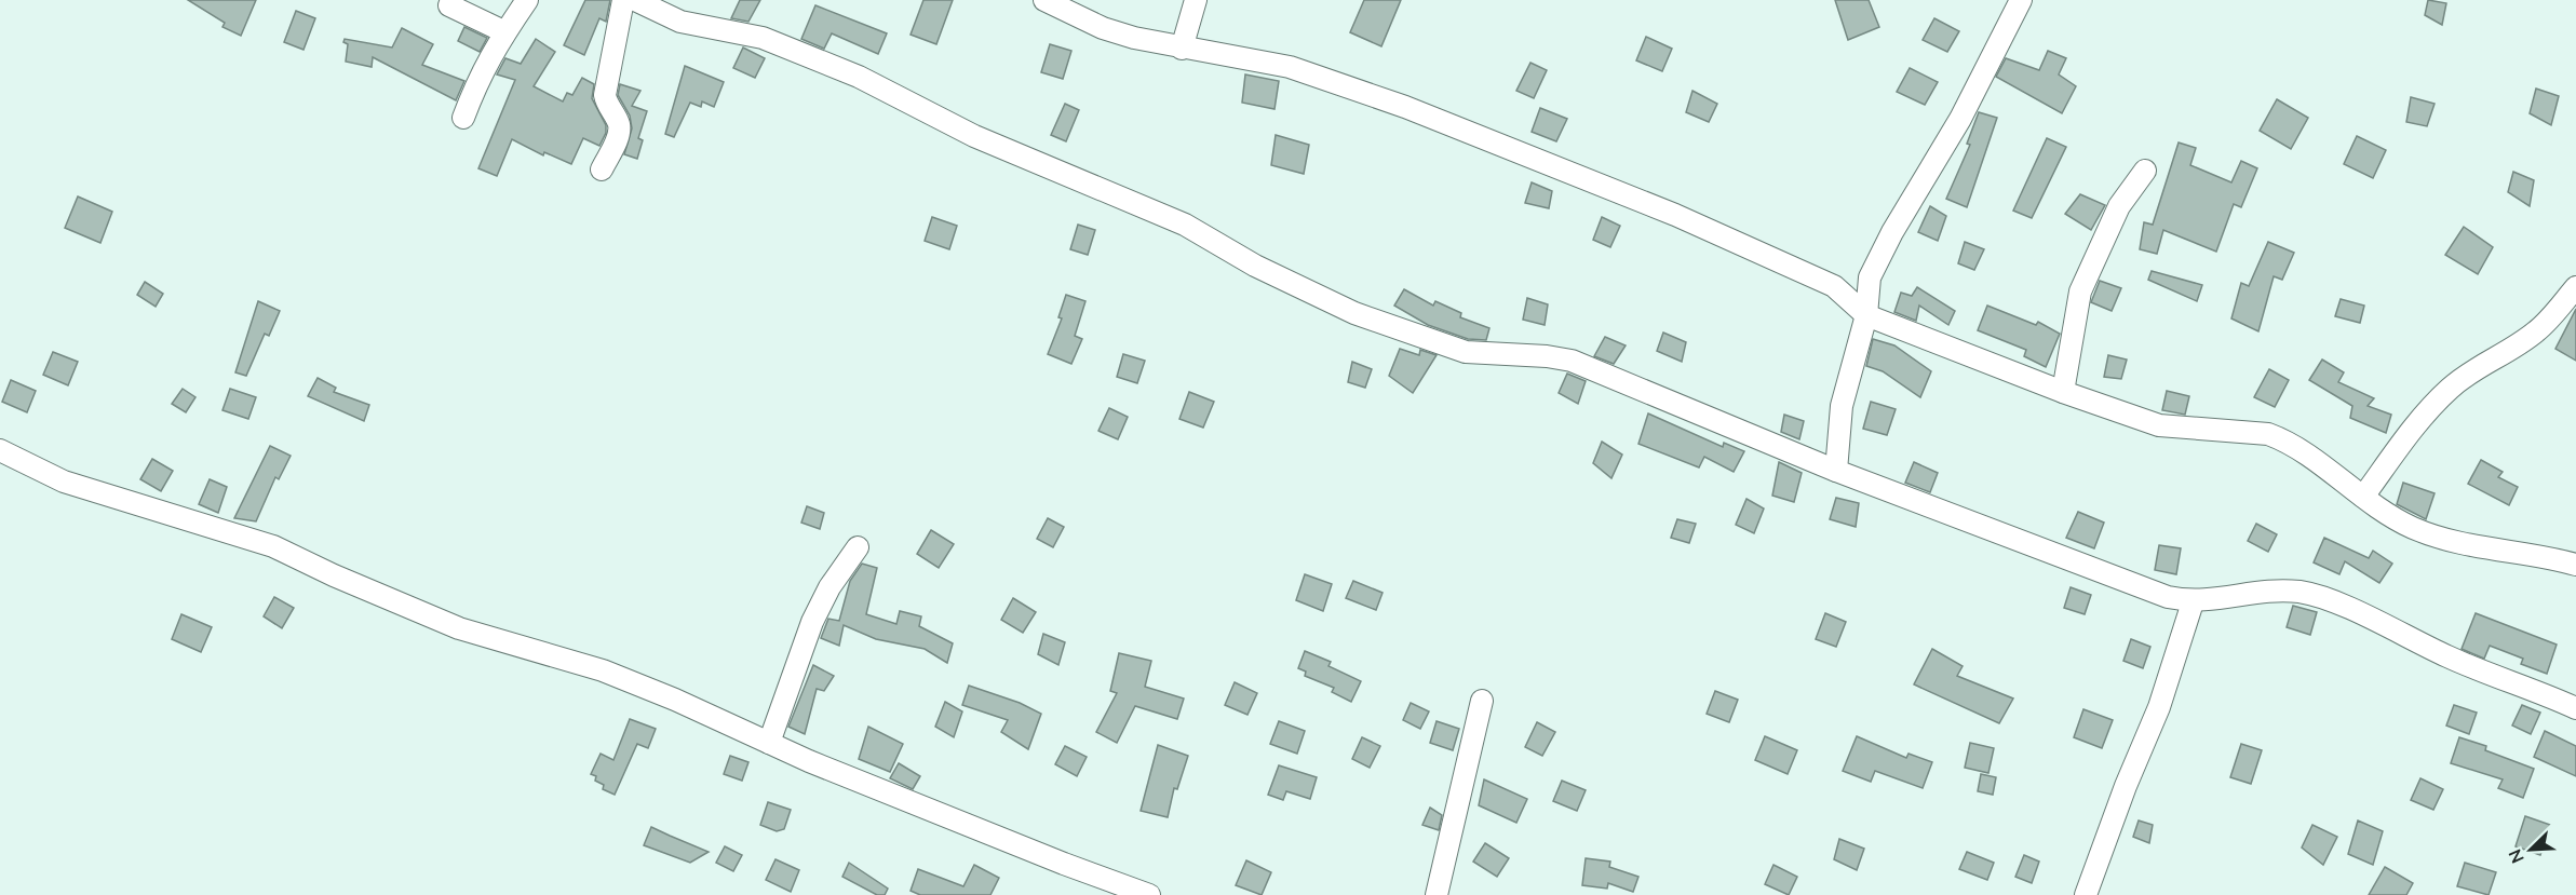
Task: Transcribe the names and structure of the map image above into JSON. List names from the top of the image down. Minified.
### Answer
{"north":"bottom left"}
